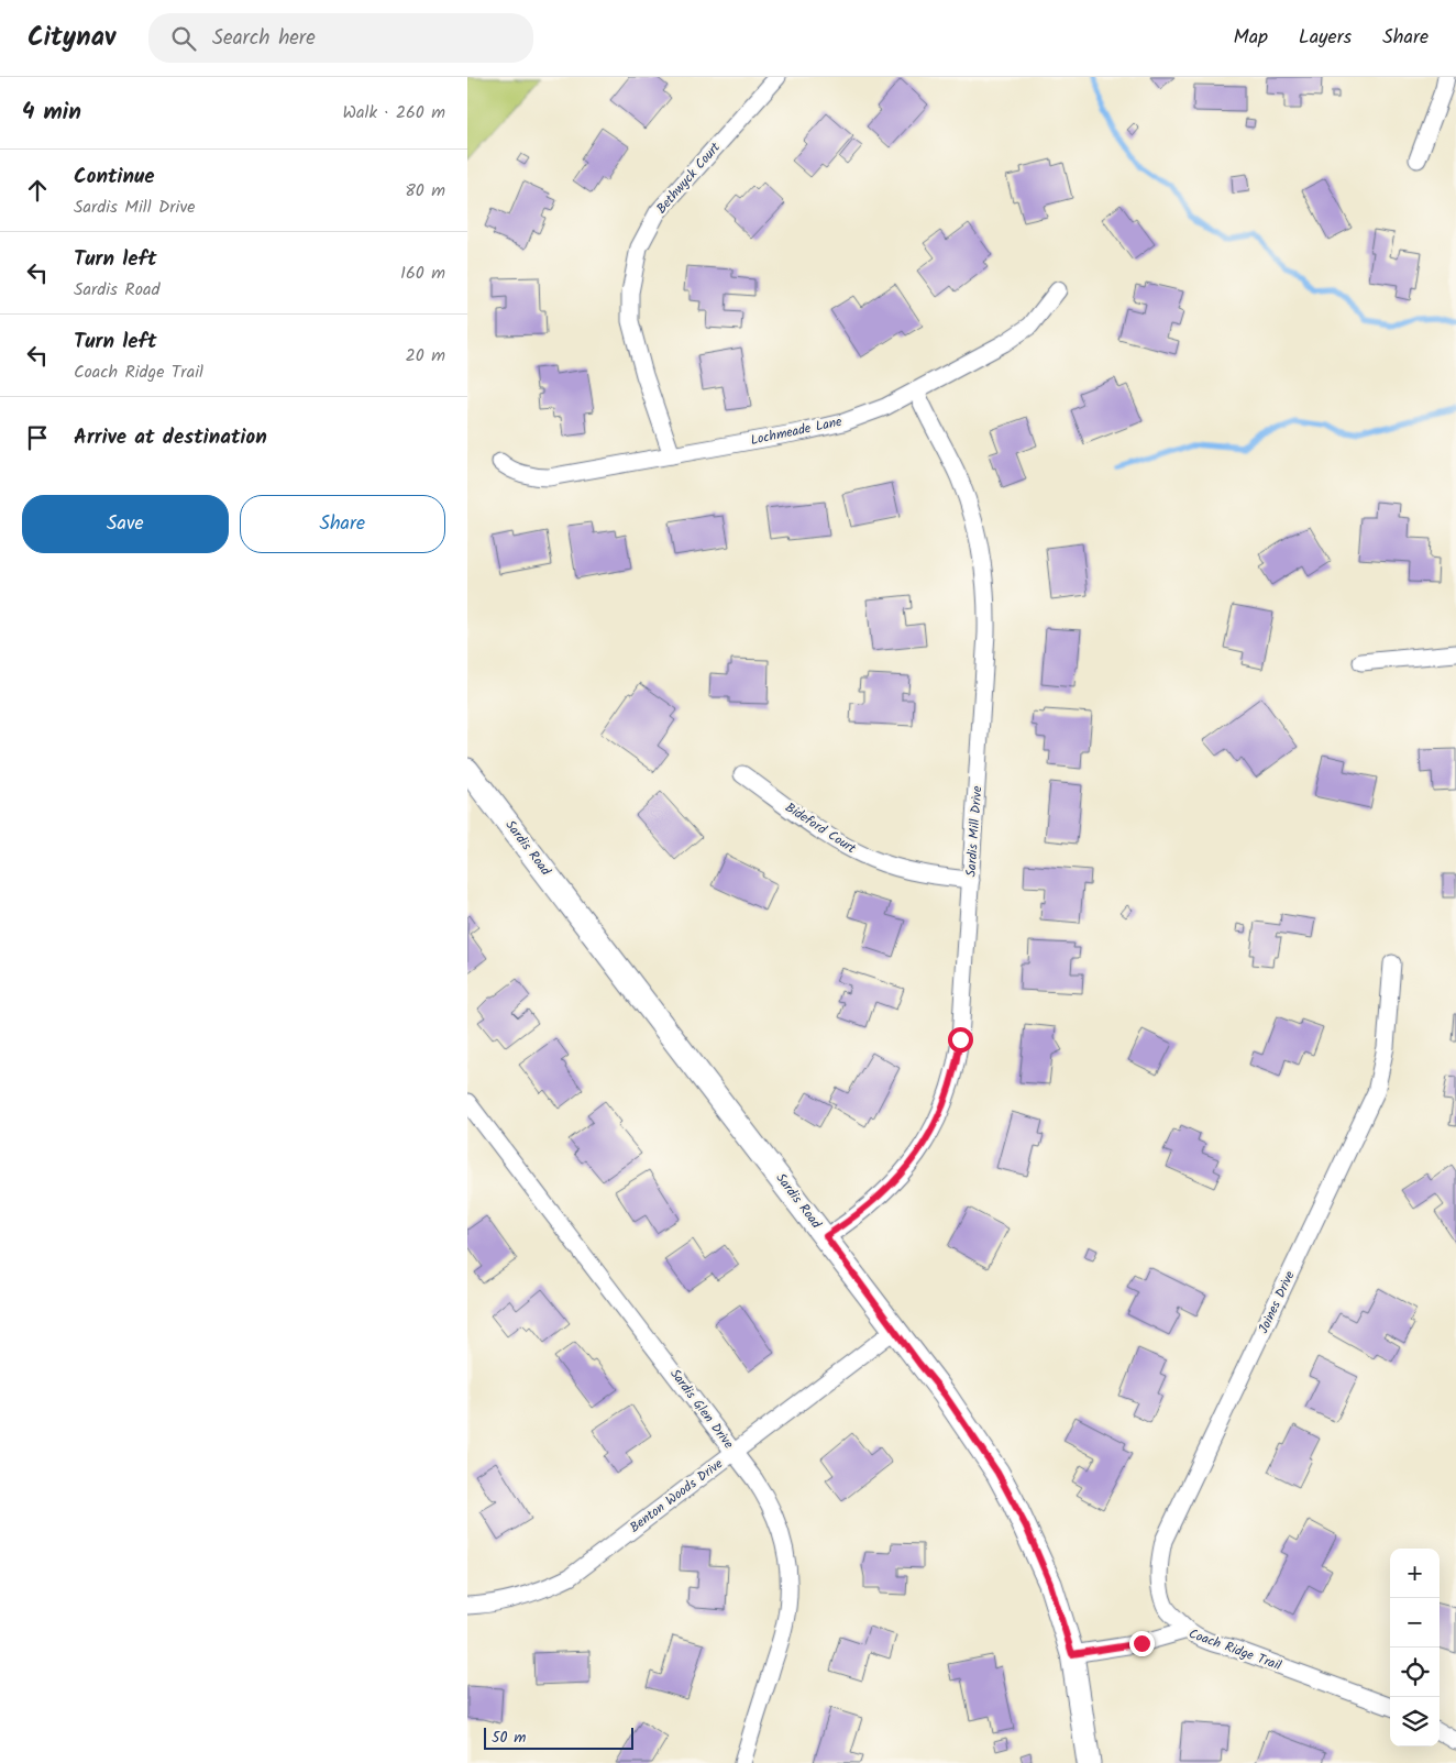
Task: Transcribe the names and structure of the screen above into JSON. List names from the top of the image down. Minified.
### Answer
{"streets":{"main road":["Sardis Road"],"street":["Bethwyck Court","Lochmeade Lane","Bideford Court","Sardis Mill Drive","Joines Drive","Sardis Glen Drive","Benton Woods Drive","Coach Ridge Trail"]},"crossings":[["Bethwyck Court","Lochmeade Lane"],["Lochmeade Lane","Sardis Mill Drive"],["Bideford Court","Sardis Mill Drive"],["Sardis Mill Drive","Sardis Road"],["Sardis Road","Benton Woods Drive"],["Sardis Road","Coach Ridge Trail"],["Joines Drive","Coach Ridge Trail"],["Sardis Glen Drive","Benton Woods Drive"]],"scale_bar":"50 m","page":{"header":"Citynav","search":"Search here","nav":["Map","Layers","Share"],"heading":["4 min","Walk · 260 m"],"list":[["Continue","Sardis Mill Drive","80 m"],["Turn left","Sardis Road","160 m"],["Turn left","Coach Ridge Trail","20 m"],"Arrive at destination"],"buttons":["Save","Share"],"map_buttons":["+","−"],"scale":"50 m"}}
